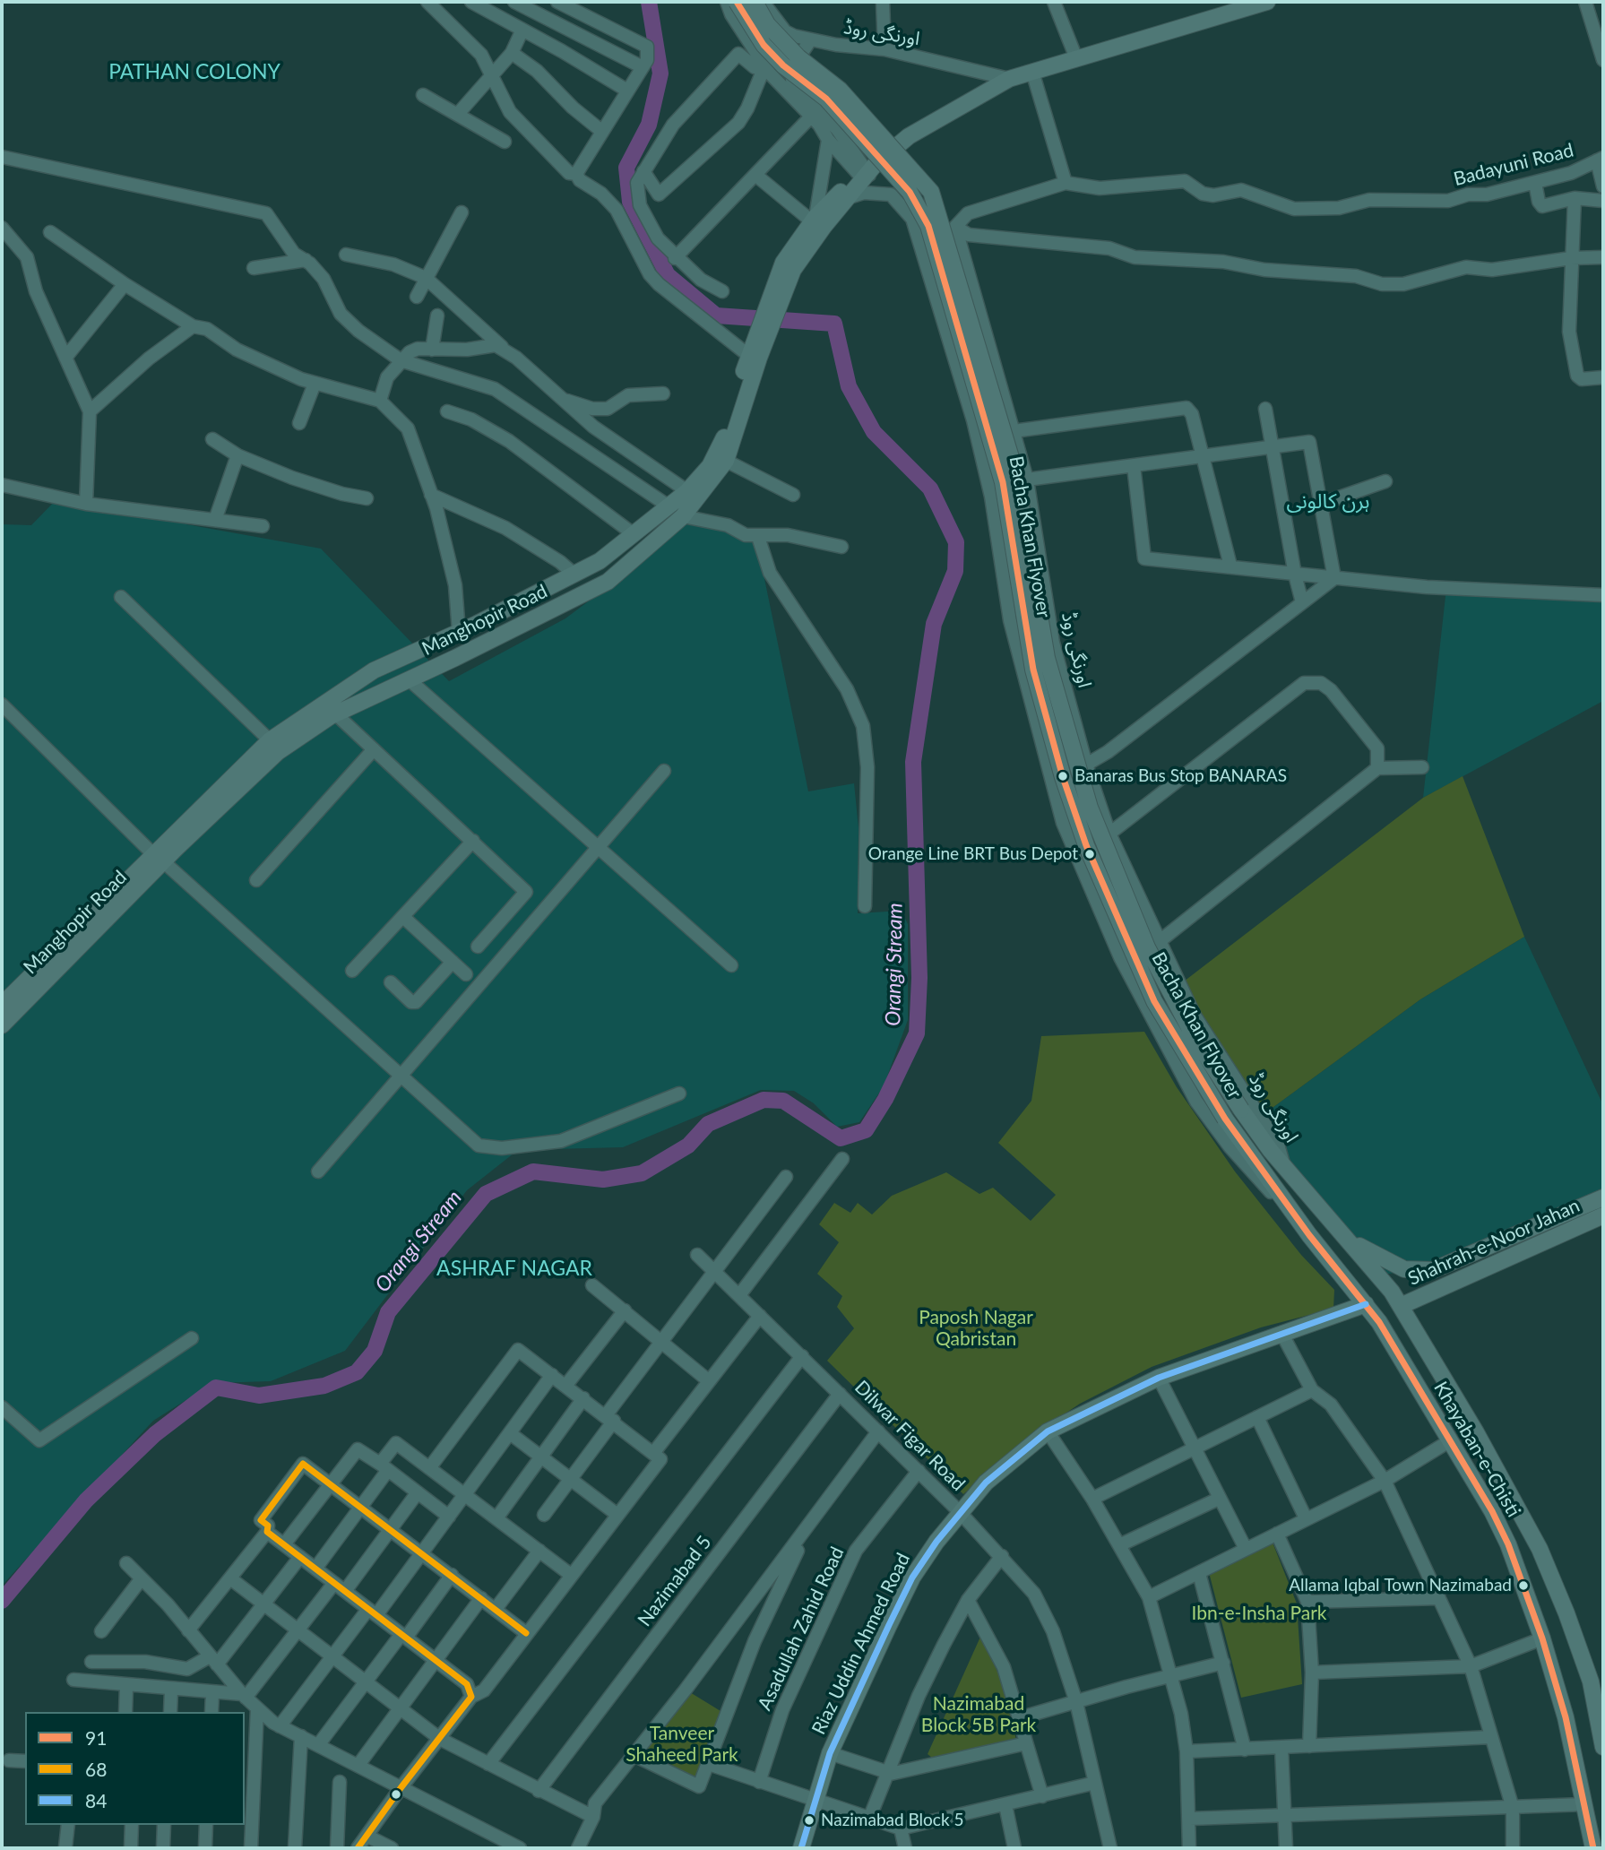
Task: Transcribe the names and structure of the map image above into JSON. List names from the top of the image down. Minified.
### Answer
{"streets":{"main road":["Bacha Khan Flyover","Manghopir Road","Shahrah-e-Noor Jahan","Khayaban-e-Chisti","Riaz Uddin Ahmed Road"],"street":["اورنگی روڈ","Badayuni Road","Dilwar Figar Road","Nazimabad 5","Asadullah Zahid Road"]},"crossings":[["اورنگی روڈ","Manghopir Road"],["اورنگی روڈ","Khayaban-e-Chisti"],["Bacha Khan Flyover","Khayaban-e-Chisti"],["Shahrah-e-Noor Jahan","Khayaban-e-Chisti"],["Dilwar Figar Road","Nazimabad 5"],["Dilwar Figar Road","Asadullah Zahid Road"],["Dilwar Figar Road","Riaz Uddin Ahmed Road"],["Khayaban-e-Chisti","Riaz Uddin Ahmed Road"]],"districts":["PATHAN COLONY","ہرن کالونی","ASHRAF NAGAR"],"water":["Orangi Stream"],"parks":["Paposh Nagar Qabristan","Ibn-e-Insha Park","Nazimabad Block 5B Park","Tanveer Shaheed Park"],"places":["Banaras Bus Stop BANARAS","Orange Line BRT Bus Depot","Allama Iqbal Town Nazimabad","Nazimabad Block 5"],"lines":["transit line 91","transit line 84","transit line 68"],"legend":["91","68","84"]}
